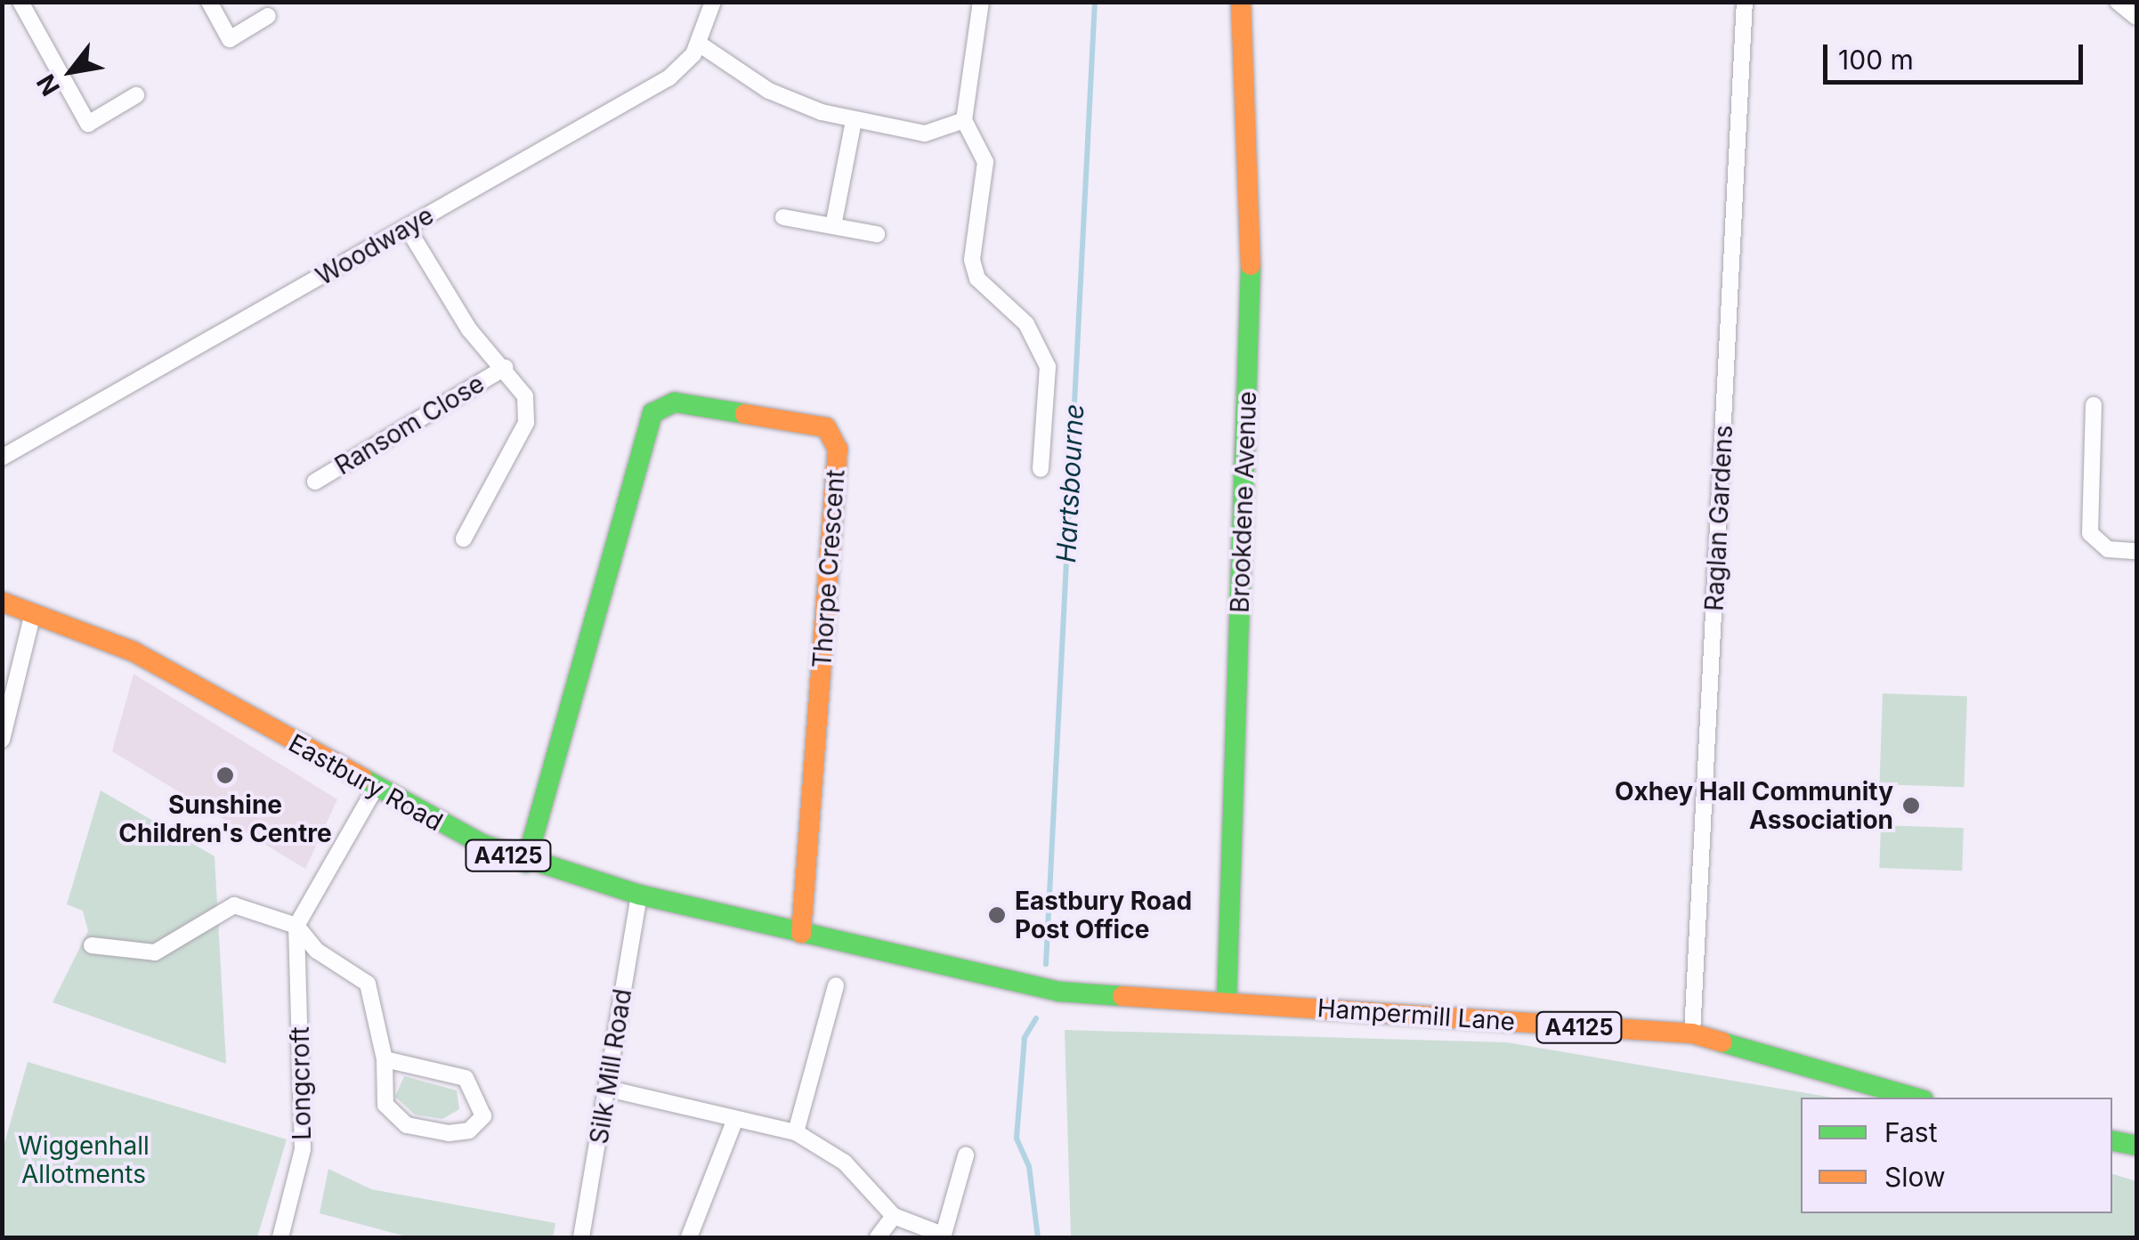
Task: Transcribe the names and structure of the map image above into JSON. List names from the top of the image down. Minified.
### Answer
{"streets":{"main road":["Brookdene Avenue","Thorpe Crescent","Eastbury Road","A4125","Hampermill Lane"],"street":["Woodwaye","Ransom Close","Raglan Gardens","Silk Mill Road","Longcroft"]},"crossings":[["Woodwaye","Ransom Close"],["Brookdene Avenue","Hampermill Lane"],["Raglan Gardens","Hampermill Lane"],["Thorpe Crescent","Eastbury Road"],["Eastbury Road","Hampermill Lane"],["Eastbury Road","Silk Mill Road"]],"water":["Hartsbourne"],"parks":["Wiggenhall Allotments"],"places":["Sunshine Children's Centre","Oxhey Hall Community Association","Eastbury Road Post Office"],"legend":["Fast","Slow"],"scale_bar":"100 m","north":"bottom left"}
